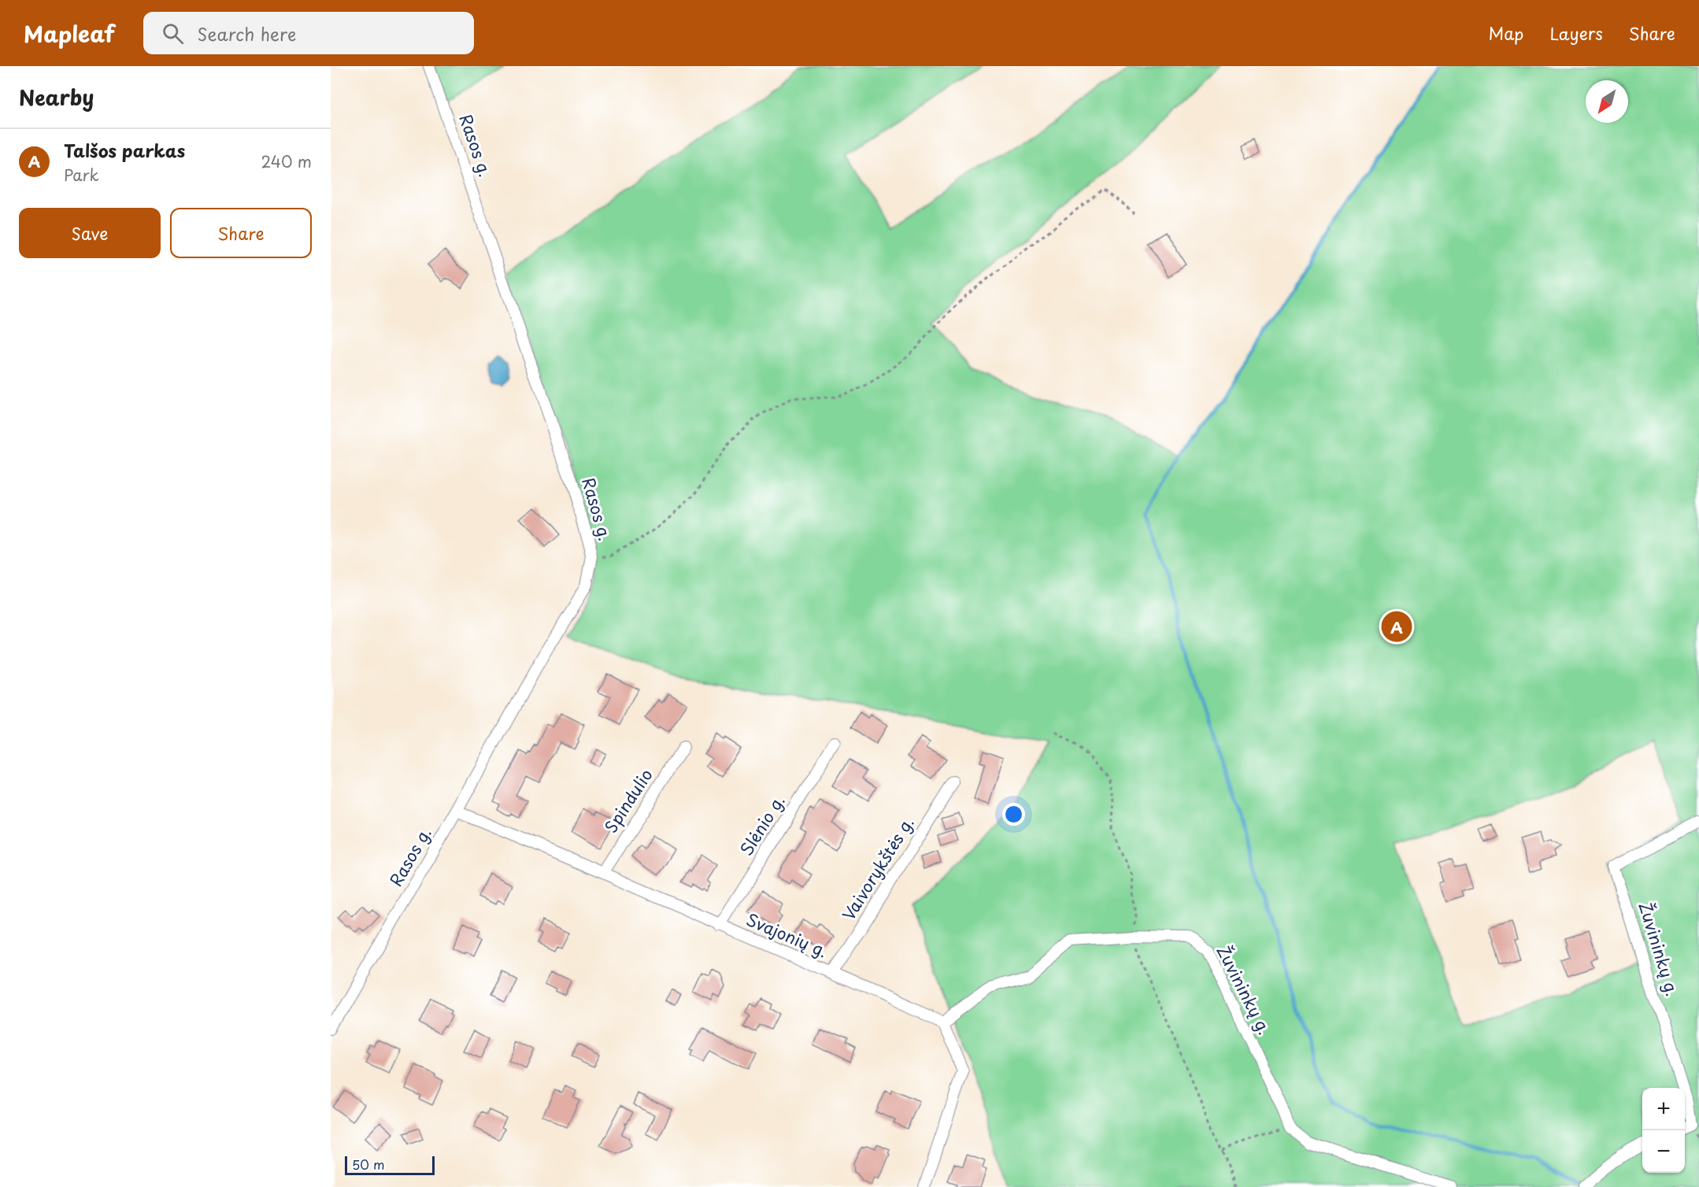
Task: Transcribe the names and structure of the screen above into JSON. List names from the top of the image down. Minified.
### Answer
{"streets":{"street":["Rasos g.","Spindulio","Slėnio g.","Vaivorykštės g.","Svajonių g.","Žuvininkų g."]},"crossings":[["Rasos g.","Svajonių g."],["Spindulio","Svajonių g."],["Slėnio g.","Svajonių g."],["Vaivorykštės g.","Svajonių g."],["Svajonių g.","Žuvininkų g."]],"scale_bar":"50 m","north":"bottom left","page":{"header":"Mapleaf","search":"Search here","nav":["Map","Layers","Share"],"heading":"Nearby","list":[{"mark":"A","name":"Talšos parkas","note":"Park","value":"240 m"}],"buttons":["Save","Share"],"pins":"A","map_buttons":["+","−"],"scale":"50 m"}}
